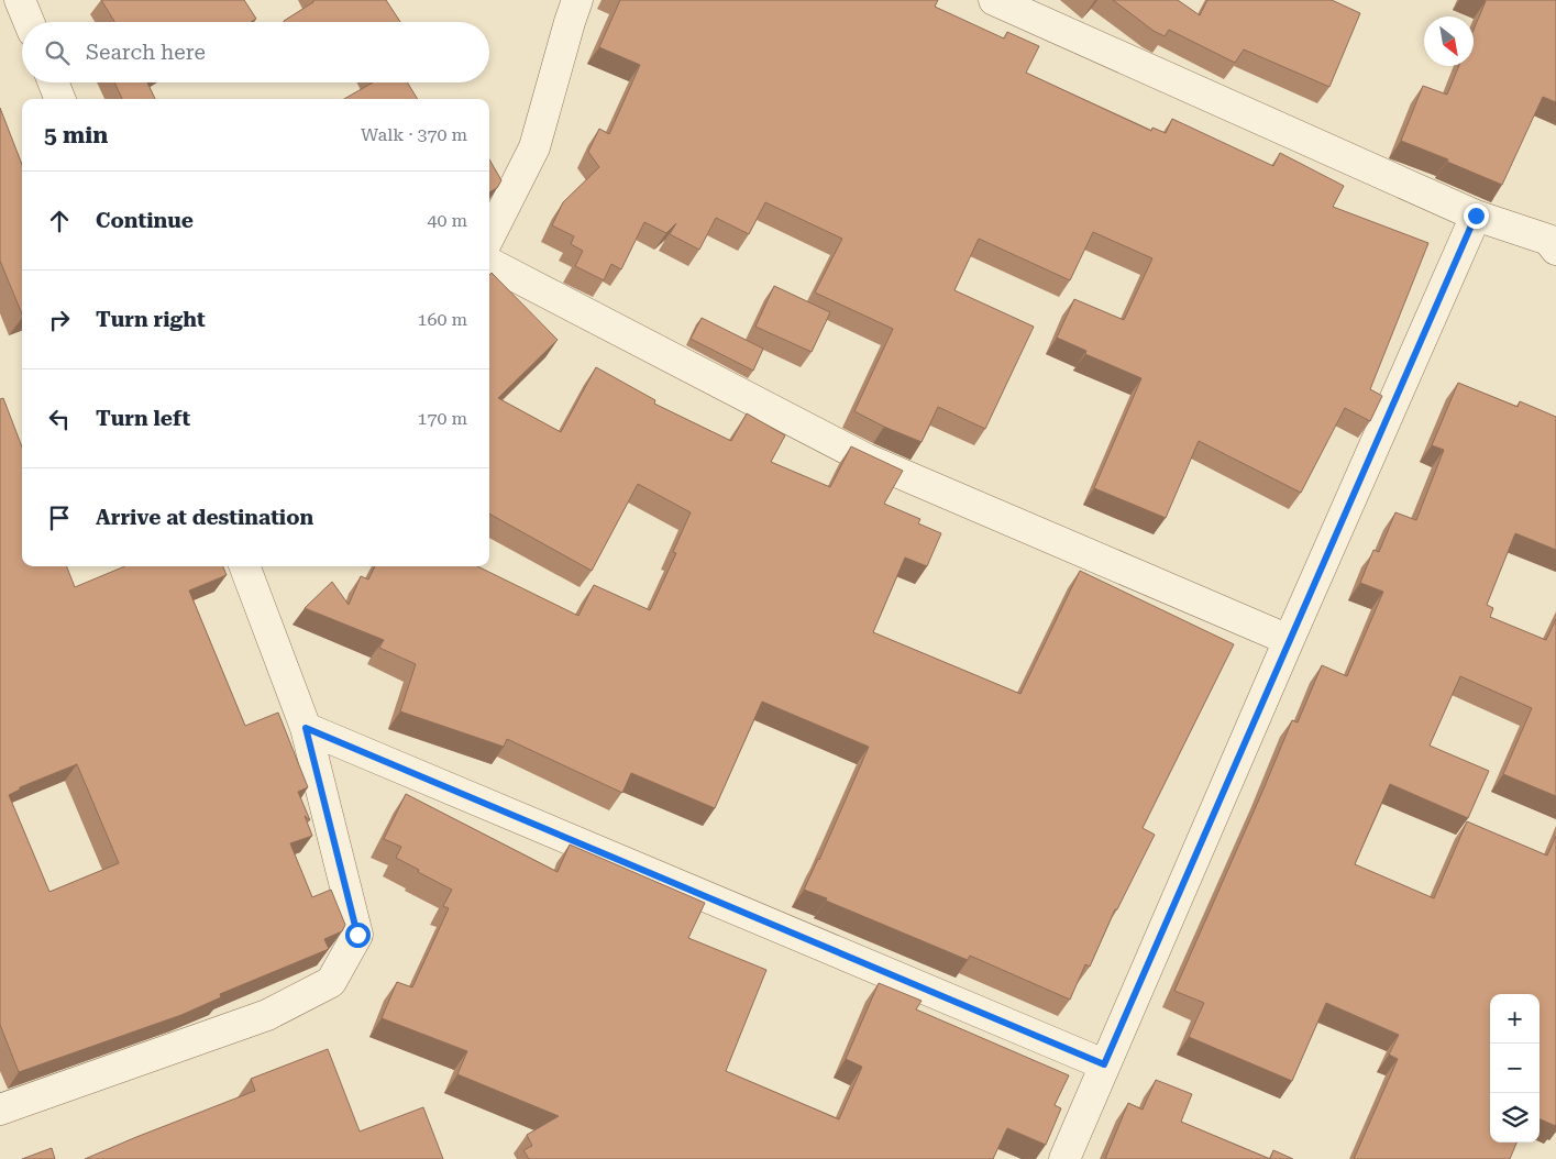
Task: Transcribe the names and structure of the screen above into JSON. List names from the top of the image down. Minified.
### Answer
{"north":"bottom right","page":{"search":"Search here","heading":["5 min","Walk · 370 m"],"list":[["Continue","40 m"],["Turn right","160 m"],["Turn left","170 m"],"Arrive at destination"],"map_buttons":["+","−"]}}
